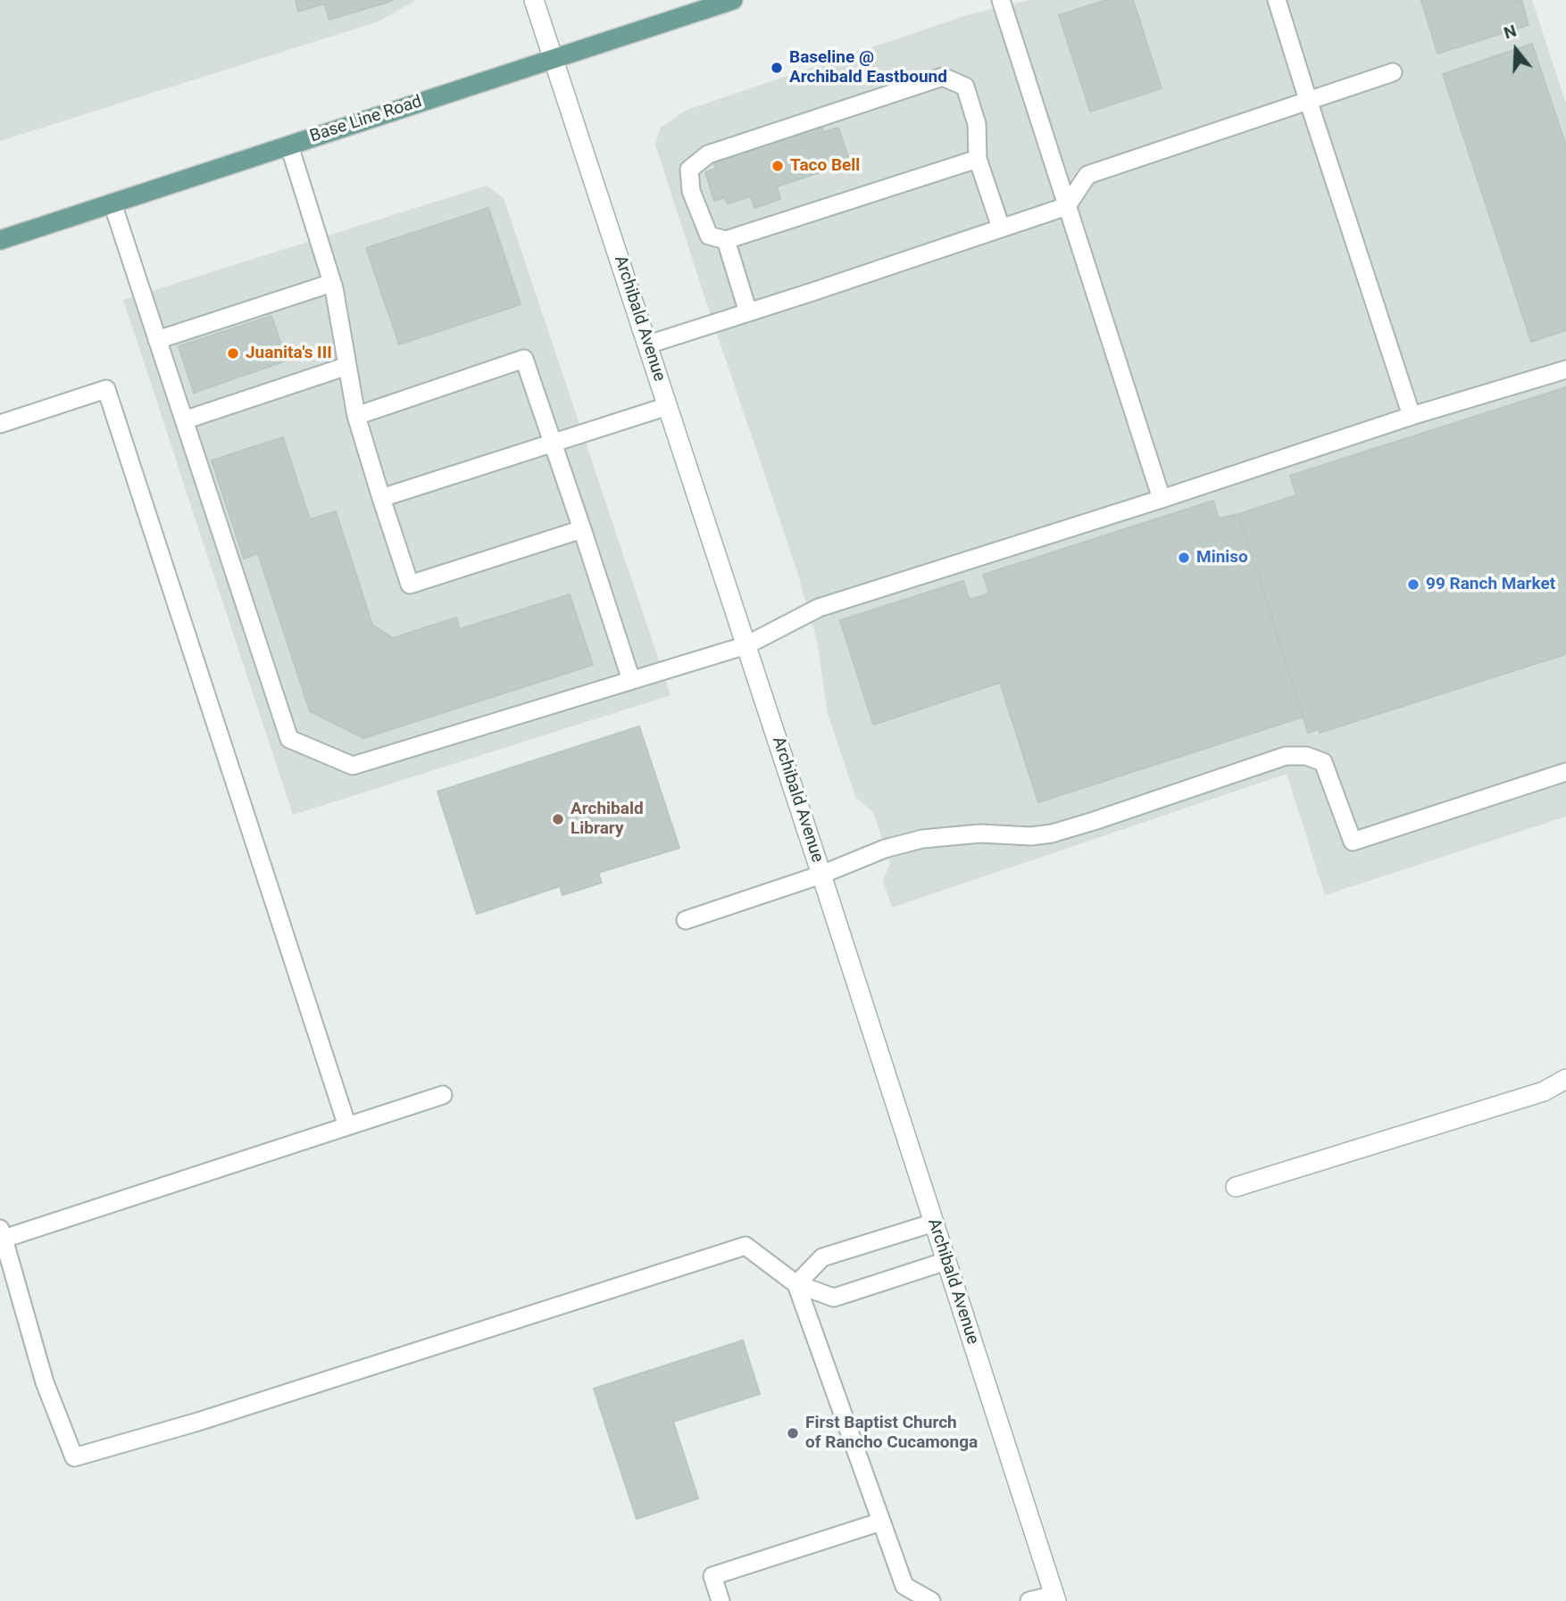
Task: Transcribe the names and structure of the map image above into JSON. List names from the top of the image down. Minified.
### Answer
{"streets":{"main road":["Base Line Road","Archibald Avenue"]},"crossings":[["Base Line Road","Archibald Avenue"]],"places":["Baseline @ Archibald Eastbound","Taco Bell","Juanita's III","Miniso","99 Ranch Market","Archibald Library","First Baptist Church of Rancho Cucamonga"],"north":"top"}
